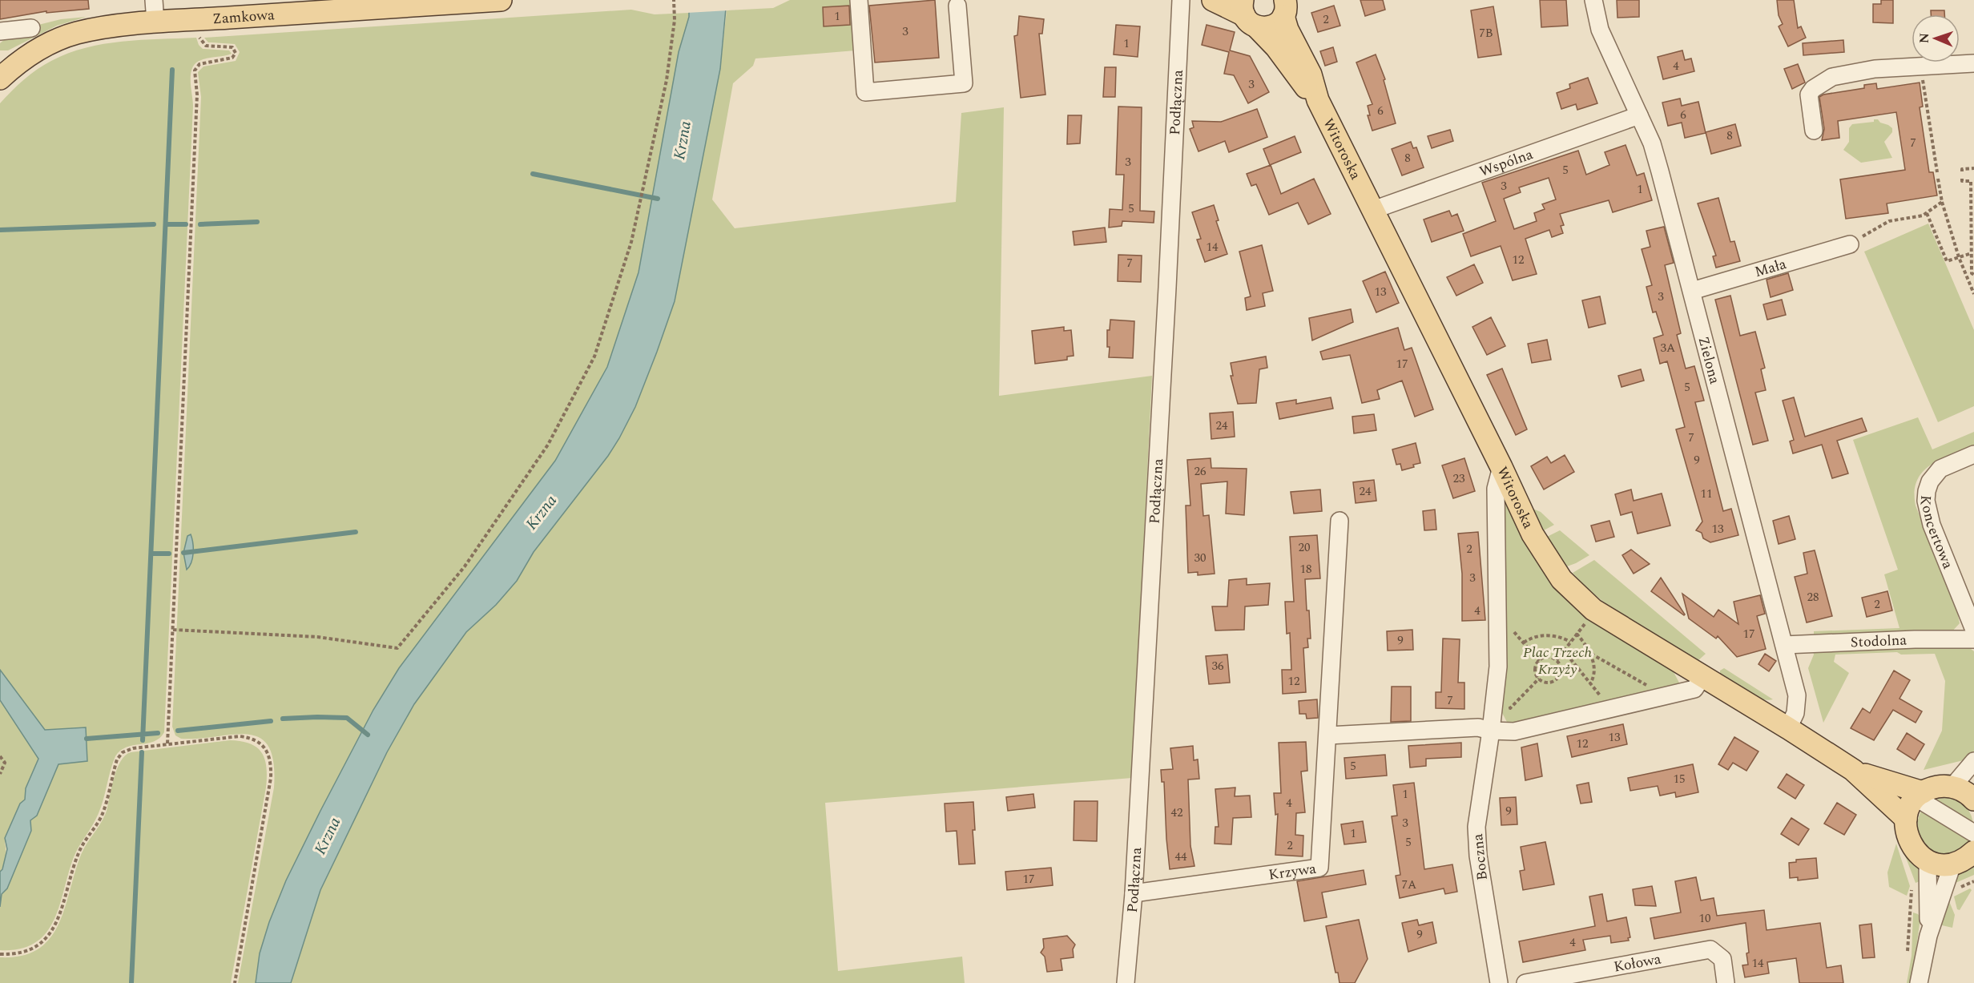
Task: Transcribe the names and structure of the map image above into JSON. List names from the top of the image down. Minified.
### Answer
{"streets":{"main road":["Zamkowa","Witoroska"],"street":["Podłączna","Wspólna","Mała","Zielona","Koncertowa","Stodolna","Boczna","Krzywa","Kołowa"]},"crossings":[["Podłączna","Krzywa"],["Witoroska","Wspólna"],["Witoroska","Zielona"],["Wspólna","Zielona"],["Mała","Zielona"],["Zielona","Stodolna"]],"water":["Krzna"],"parks":["Plac Trzech Krzyży"],"house_numbers":["1","2","3","7B","1","4","3","6","6","8","7","8","3","5","3","1","5","14","12","7","13","3","3A","17","5","24","7","9","26","23","24","11","13","20","2","30","18","3","28","2","4","17","9","36","12","7","13","12","5","15","1","4","9","42","3","1","5","2","44","17","7A","10","9","4","14"],"north":"left"}
